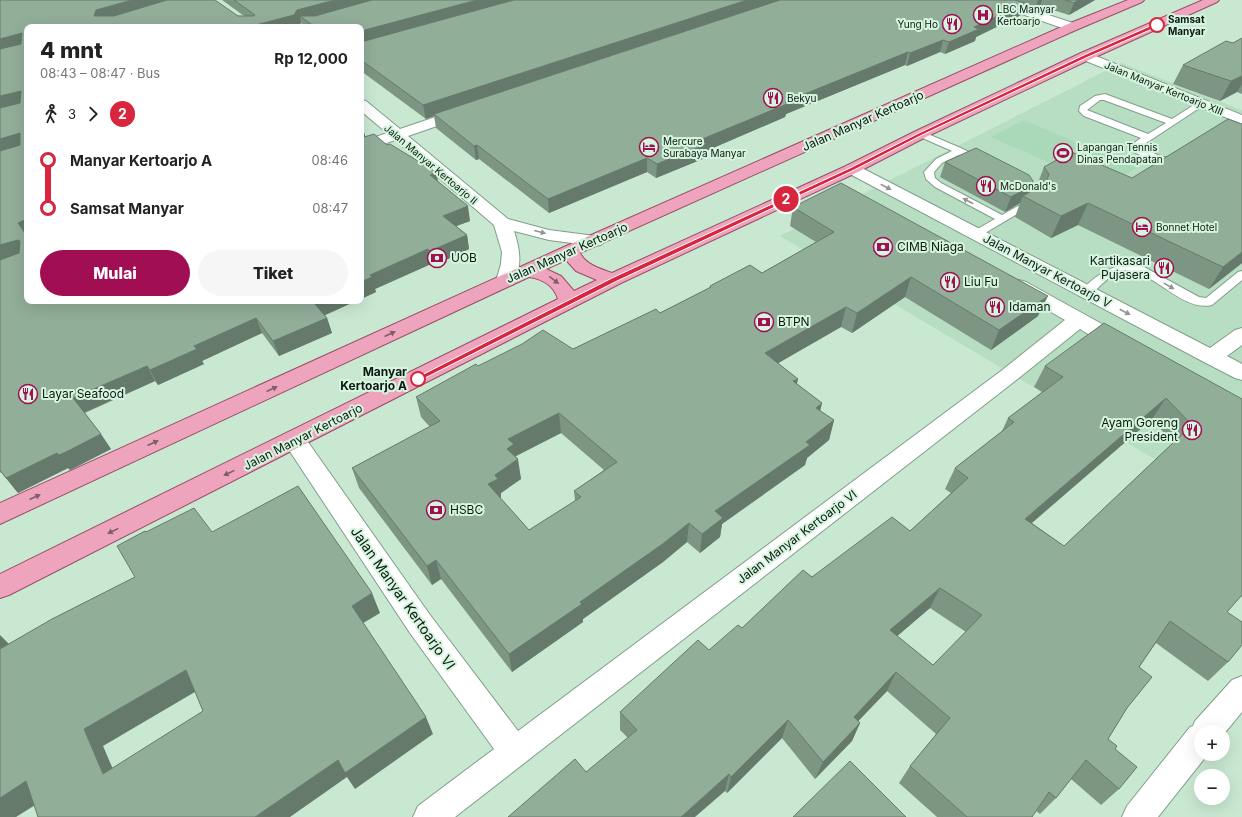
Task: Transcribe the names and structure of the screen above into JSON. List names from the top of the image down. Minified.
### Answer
{"streets":{"main road":["Jalan Manyar Kertoarjo"],"street":["Jalan Manyar Kertoarjo XIII","Jalan Manyar Kertoarjo II","Jalan Manyar Kertoarjo V","Jalan Manyar Kertoarjo VI"]},"crossings":[["Jalan Manyar Kertoarjo XIII","Jalan Manyar Kertoarjo"],["Jalan Manyar Kertoarjo","Jalan Manyar Kertoarjo II"],["Jalan Manyar Kertoarjo","Jalan Manyar Kertoarjo V"],["Jalan Manyar Kertoarjo","Jalan Manyar Kertoarjo VI"]],"places":{"hospital":["LBC Manyar Kertoarjo"],"restaurant":["Yung Ho","Bekyu","McDonald's","Kartikasari Pujasera","Liu Fu","Idaman","Layar Seafood","Ayam Goreng President"],"other":["Samsat Manyar","Manyar Kertoarjo A"],"hotel":["Mercure Surabaya Manyar","Bonnet Hotel"],"sports":["Lapangan Tennis Dinas Pendapatan"],"bank":["CIMB Niaga","UOB","BTPN","HSBC"]},"lines":["bus line 2"],"page":{"on_map":"2","heading":["4 mnt","08:43 – 08:47 · Bus","Rp 12,000"],"legs":["3","2"],"list":[{"name":"Manyar Kertoarjo A","value":"08:46"},{"name":"Samsat Manyar","value":"08:47"}],"buttons":["Mulai","Tiket"],"map_buttons":["+","−"]}}
